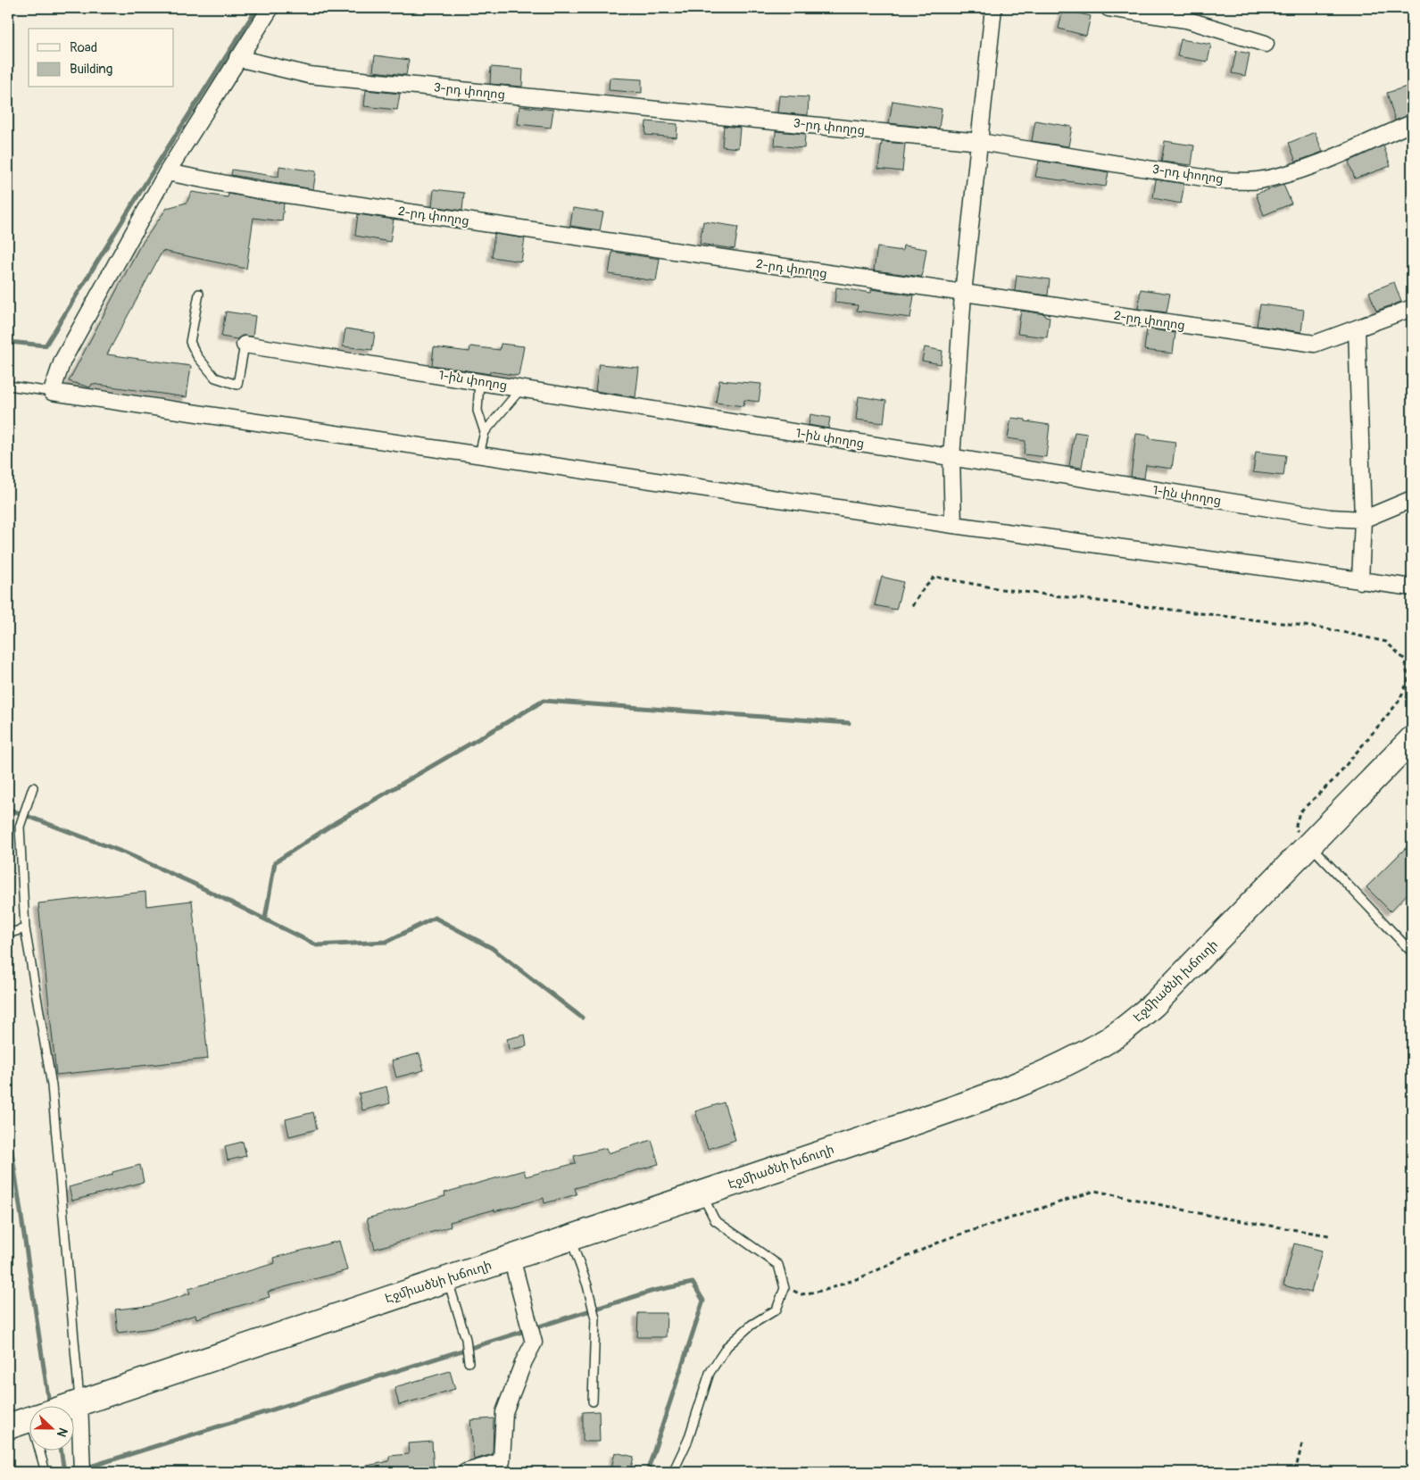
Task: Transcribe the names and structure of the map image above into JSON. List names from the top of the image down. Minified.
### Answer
{"streets":{"main road":["Էջմիածնի խճուղի"],"street":["3-րդ փողոց","2-րդ փողոց","1-ին փողոց"]},"legend":["Road","Building"],"north":"right"}
